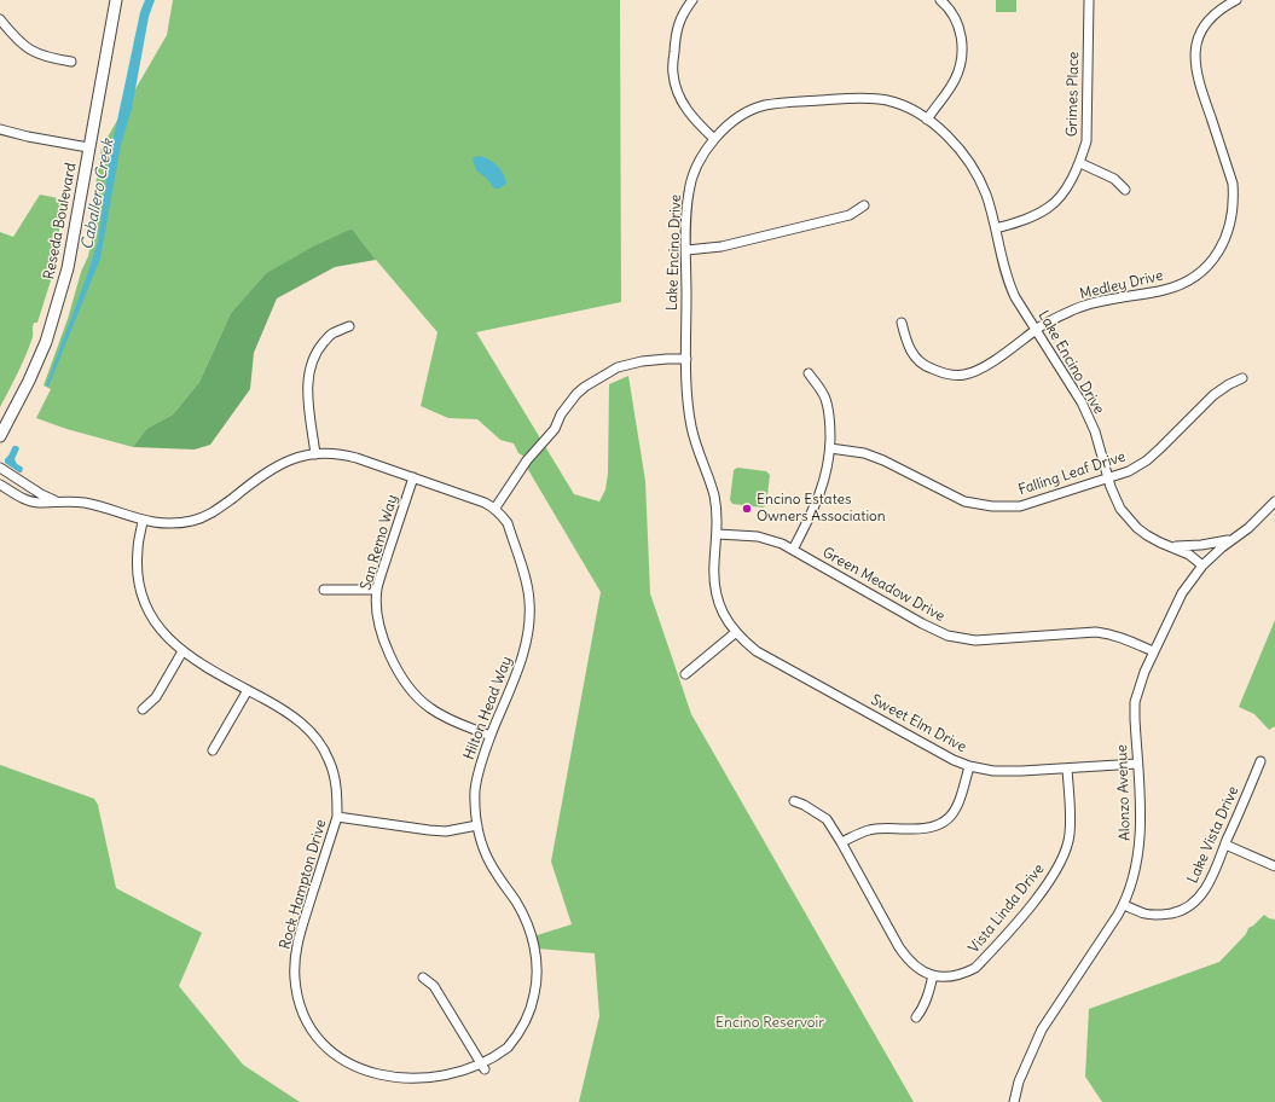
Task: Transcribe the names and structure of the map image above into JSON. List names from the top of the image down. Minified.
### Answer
{"streets":{"main road":["Reseda Boulevard"],"street":["Grimes Place","Lake Encino Drive","Medley Drive","Falling Leaf Drive","San Remo Way","Green Meadow Drive","Hilton Head Way","Sweet Elm Drive","Alonzo Avenue","Lake Vista Drive","Rock Hampton Drive","Vista Linda Drive"]},"crossings":[["Grimes Place","Lake Encino Drive"],["Lake Encino Drive","Medley Drive"],["Lake Encino Drive","Falling Leaf Drive"],["Lake Encino Drive","Green Meadow Drive"],["Lake Encino Drive","Sweet Elm Drive"],["Lake Encino Drive","Alonzo Avenue"],["San Remo Way","Hilton Head Way"],["Green Meadow Drive","Alonzo Avenue"],["Sweet Elm Drive","Alonzo Avenue"],["Sweet Elm Drive","Vista Linda Drive"],["Alonzo Avenue","Lake Vista Drive"]],"water":["Caballero Creek"],"parks":["Encino Reservoir"],"places":["Encino Estates Owners Association"]}
